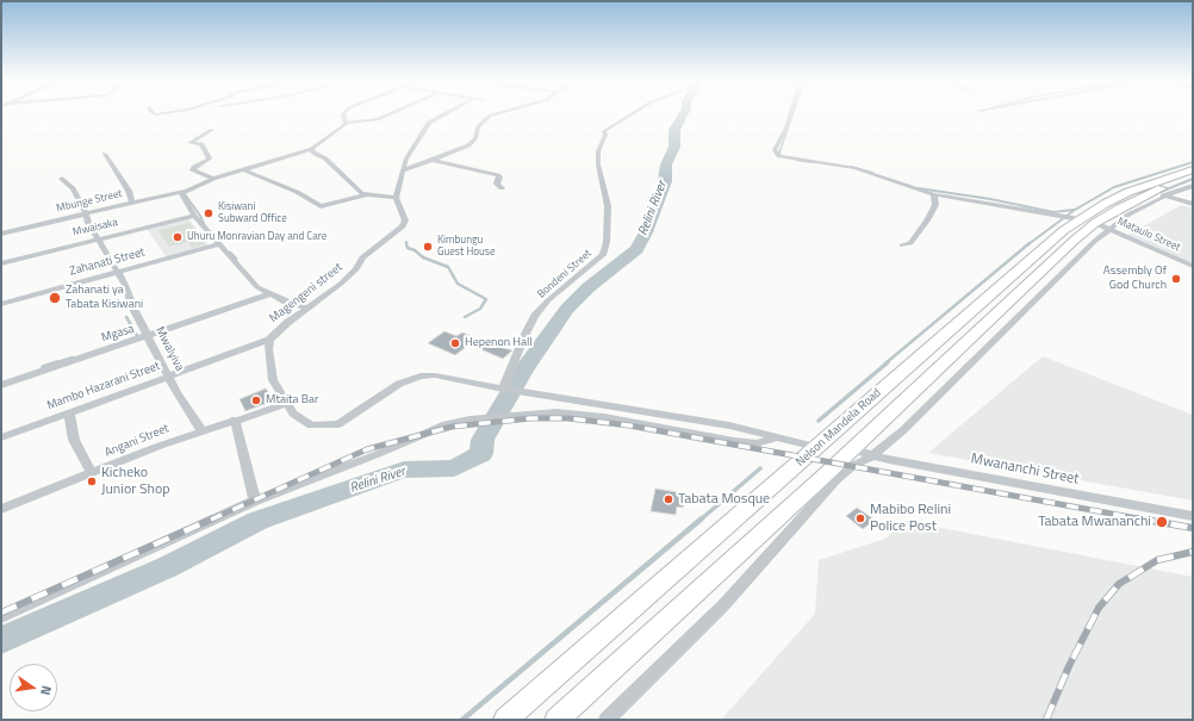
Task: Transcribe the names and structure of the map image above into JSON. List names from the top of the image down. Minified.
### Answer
{"streets":{"main road":["Nelson Mandela Road"],"street":["Mbunge Street","Mwaisaka","Mataulo Street","Zahanati Street","Bondeni Street","Magengeni street","Mgasa","Mwalyiva","Mambo Hazarani Street","Angani Street","Mwananchi Street"]},"crossings":[["Mbunge Street","Mwalyiva"],["Mwaisaka","Mwalyiva"],["Mataulo Street","Nelson Mandela Road"],["Zahanati Street","Mwalyiva"],["Bondeni Street","Magengeni street"],["Magengeni street","Mambo Hazarani Street"],["Magengeni street","Nelson Mandela Road"],["Magengeni street","Angani Street"],["Mgasa","Mwalyiva"],["Mwalyiva","Mambo Hazarani Street"],["Mwalyiva","Angani Street"],["Nelson Mandela Road","Mwananchi Street"]],"water":["Relini River"],"places":["Kisiwani Subward Office","Uhuru Monravian Day and Care","Kimbungu Guest House","Assembly Of God Church","Zahanati ya Tabata Kisiwani","Hepenon Hall","Mtaita Bar","Kicheko Junior Shop","Tabata Mosque","Mabibo Relini Police Post","Tabata Mwananchi"],"north":"right"}
